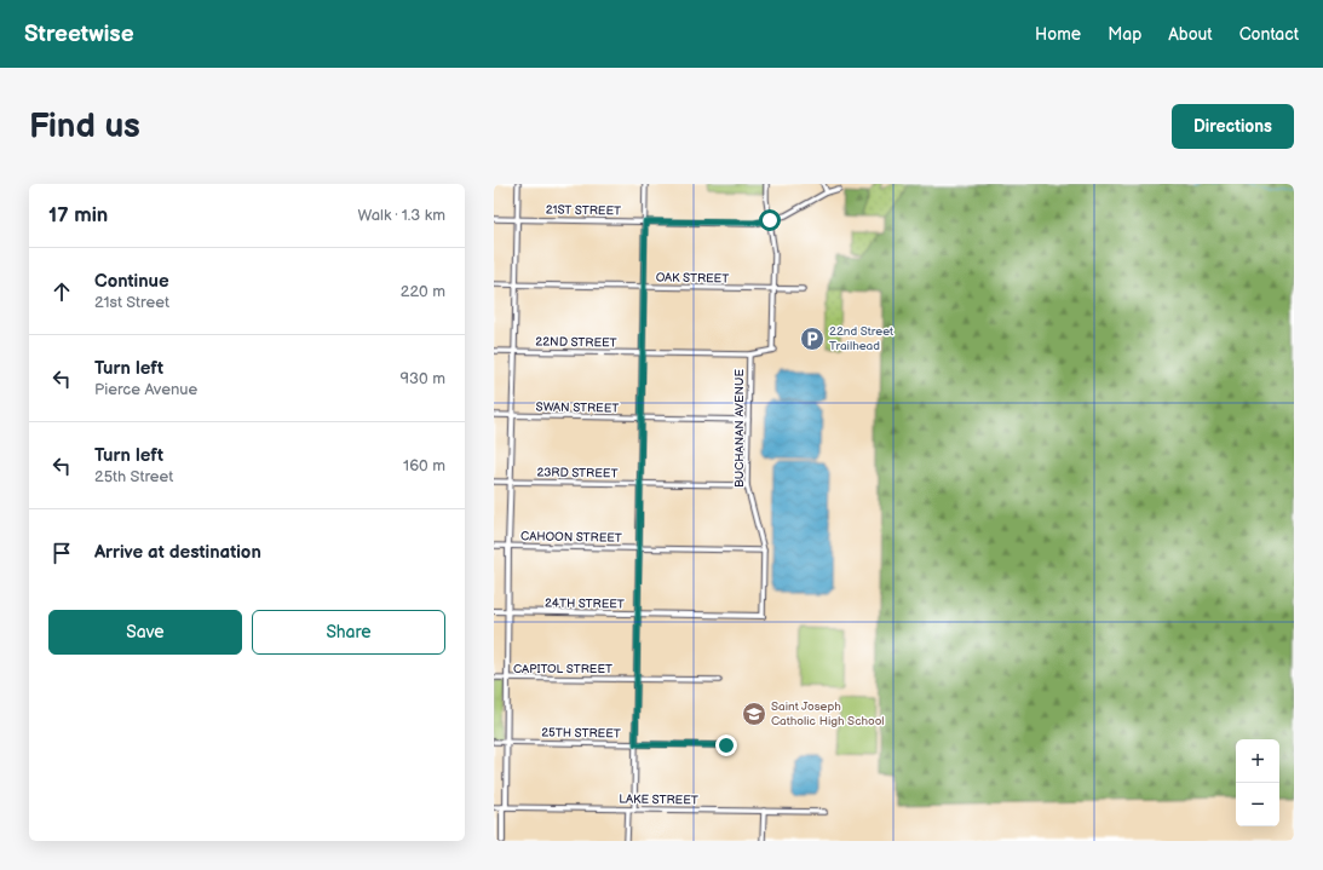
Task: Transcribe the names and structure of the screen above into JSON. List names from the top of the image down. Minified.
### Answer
{"streets":{"street":["21ST STREET","OAK STREET","22ND STREET","SWAN STREET","BUCHANAN AVENUE","23RD STREET","CAHOON STREET","24TH STREET","CAPITOL STREET","25TH STREET","LAKE STREET"]},"crossings":[["OAK STREET","22ND STREET"],["22ND STREET","BUCHANAN AVENUE"],["SWAN STREET","BUCHANAN AVENUE"],["BUCHANAN AVENUE","23RD STREET"],["BUCHANAN AVENUE","CAHOON STREET"],["BUCHANAN AVENUE","24TH STREET"]],"places":{"parking":["22nd Street Trailhead"],"school or university":["Saint Joseph Catholic High School"]},"page":{"header":"Streetwise","nav":["Home","Map","About","Contact"],"buttons":["Directions",["Save","Share"]],"title":"Find us","heading":["17 min","Walk · 1.3 km"],"list":[["Continue","21st Street","220 m"],["Turn left","Pierce Avenue","930 m"],["Turn left","25th Street","160 m"],"Arrive at destination"],"map_buttons":["+","−"]}}
